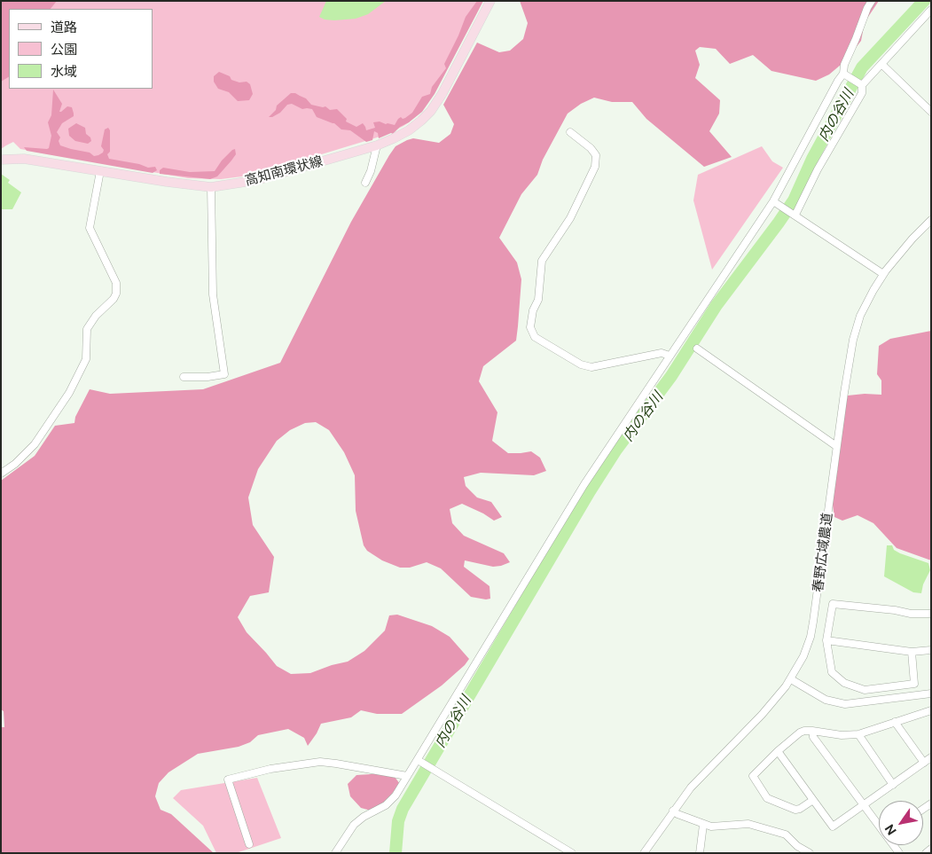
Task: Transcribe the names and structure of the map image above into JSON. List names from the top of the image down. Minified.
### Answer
{"streets":{"main road":["高知南環状線"],"street":["春野広域農道"]},"water":["内の谷川"],"legend":["道路","公園","水域"],"north":"bottom left"}
